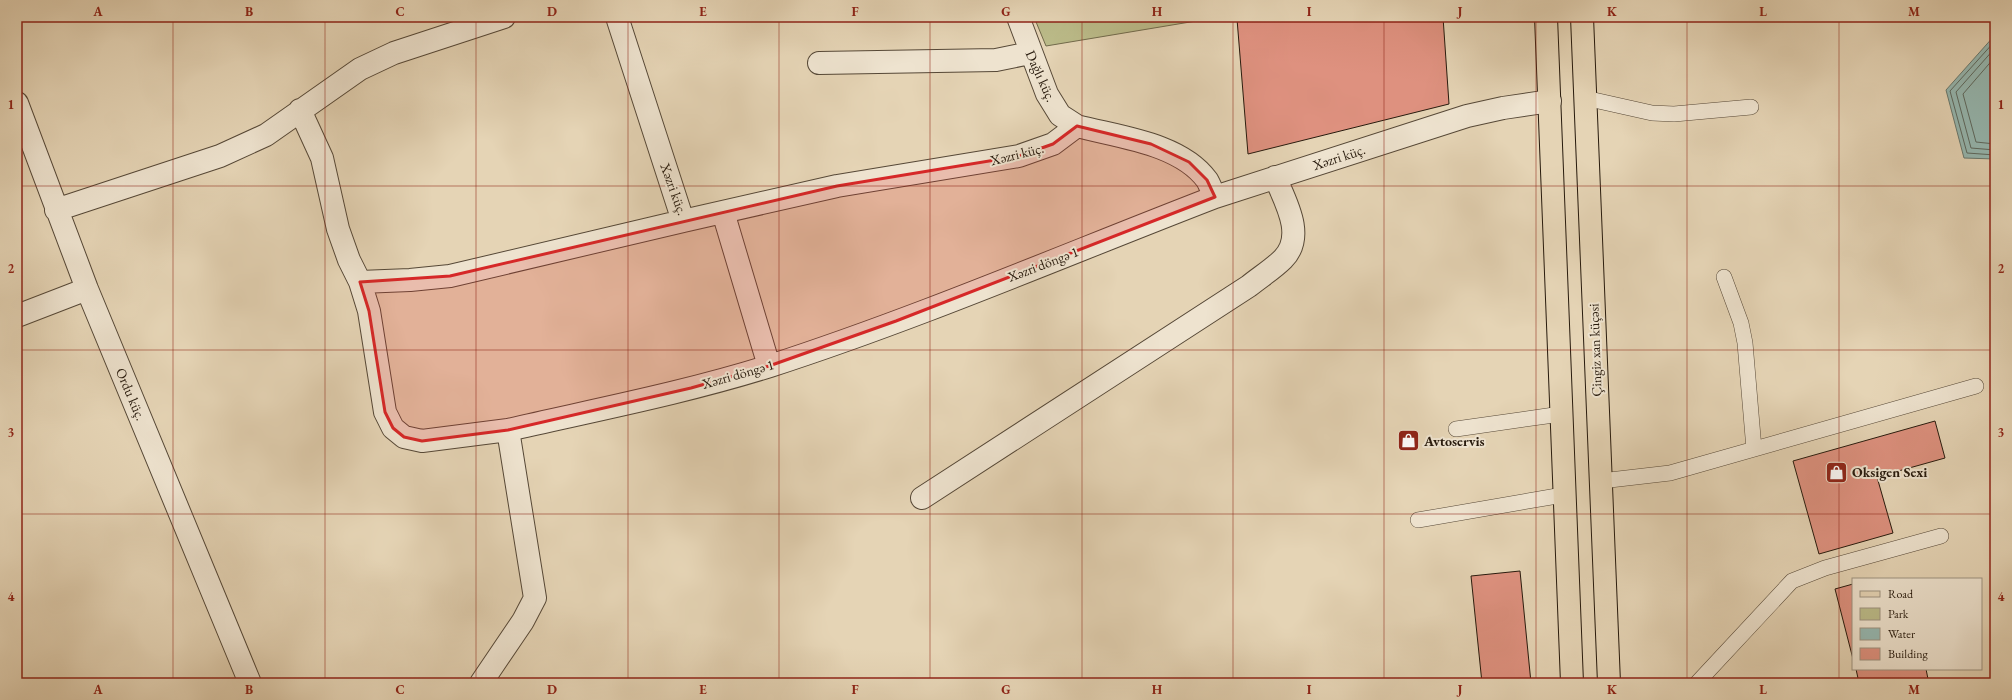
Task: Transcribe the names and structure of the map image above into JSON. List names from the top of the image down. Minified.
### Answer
{"streets":{"main road":["Çingiz xan küçəsi"],"street":["Dağlı küç.","Xəzri küç.","Xəzri döngə 1","Ordu küç."]},"crossings":[["Dağlı küç.","Xəzri küç."],["Xəzri küç.","Xəzri döngə 1"]],"places":{"shop":["Avtoservis","Oksigen Sexi"]},"legend":["Road","Park","Water","Building"],"grid":{"columns":["A","B","C","D","E","F","G","H","I","J","K","L","M"],"rows":["1","2","3","4"]}}
